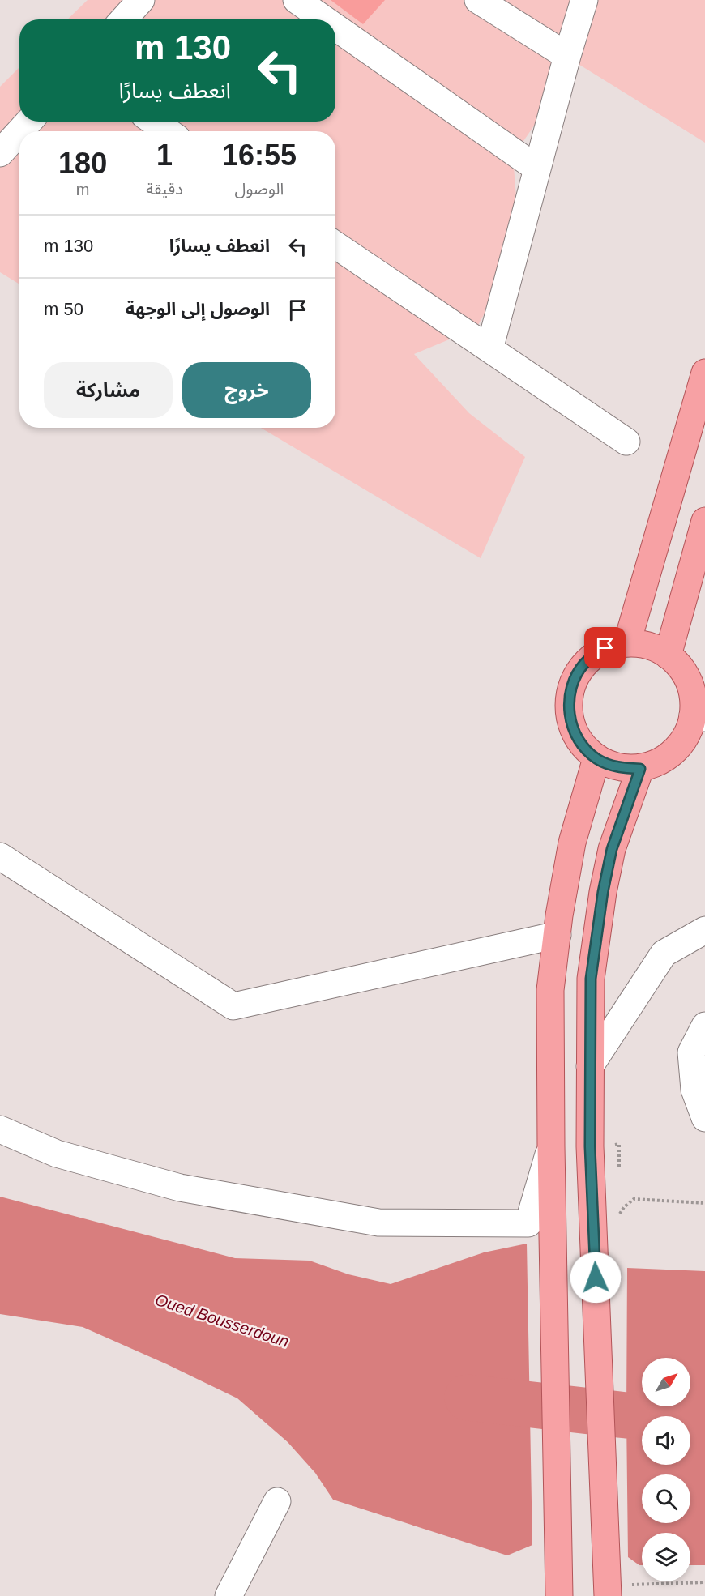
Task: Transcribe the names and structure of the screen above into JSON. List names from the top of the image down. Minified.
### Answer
{"water":["Oued Bousserdoun"],"north":"top right","page":{"turn":["130 m","انعطف يسارًا"],"eta":["16:55","الوصول","1","دقيقة","180","m"],"list":[{"name":"انعطف يسارًا","value":"130 m"},{"name":"الوصول إلى الوجهة","value":"50 m"}],"buttons":["خروج","مشاركة"]}}
